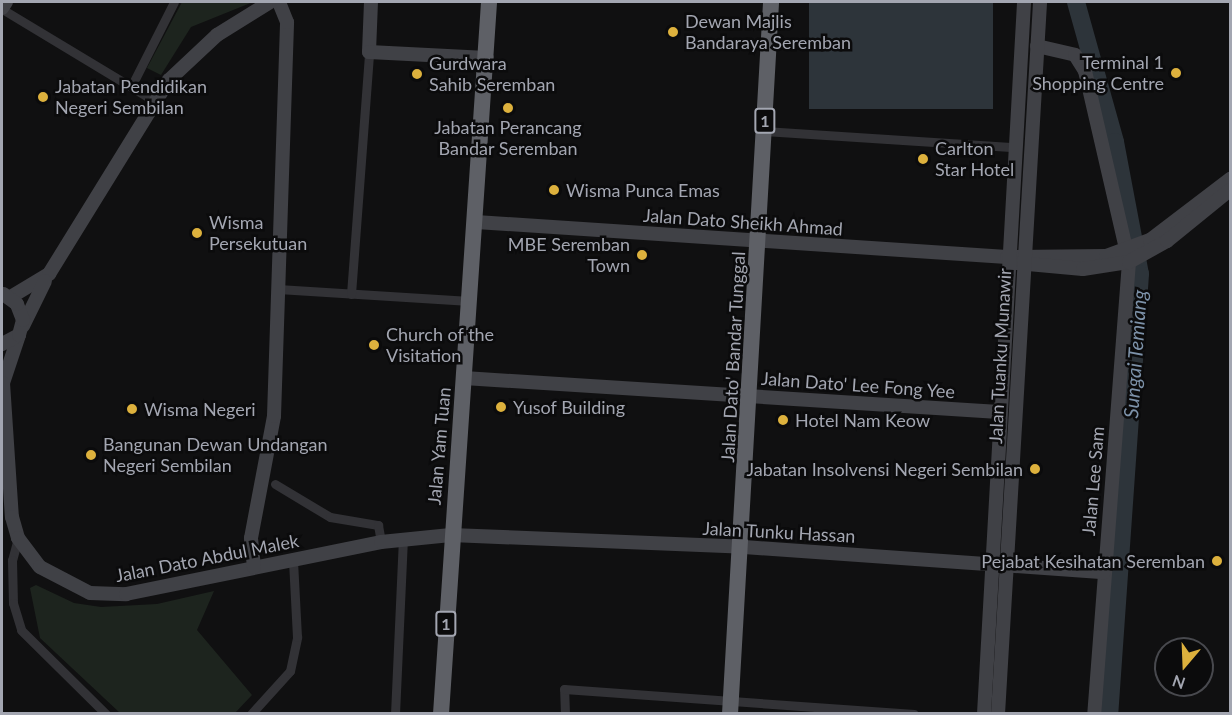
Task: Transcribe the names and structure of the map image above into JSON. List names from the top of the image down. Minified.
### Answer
{"streets":{"highway":["1","Jalan Dato' Bandar Tunggal","Jalan Yam Tuan"],"main road":["Jalan Dato Sheikh Ahmad","Jalan Tuanku Munawir","Jalan Dato' Lee Fong Yee","Jalan Lee Sam","Jalan Tunku Hassan","Jalan Dato Abdul Malek"]},"crossings":[["Jalan Dato Sheikh Ahmad","Jalan Tuanku Munawir"],["Jalan Dato Sheikh Ahmad","Jalan Dato' Bandar Tunggal"],["Jalan Dato Sheikh Ahmad","Jalan Yam Tuan"],["Jalan Dato Sheikh Ahmad","Jalan Lee Sam"],["Jalan Tuanku Munawir","Jalan Dato' Lee Fong Yee"],["Jalan Tuanku Munawir","Jalan Lee Sam"],["Jalan Tuanku Munawir","Jalan Tunku Hassan"],["Jalan Dato' Bandar Tunggal","Jalan Dato' Lee Fong Yee"],["Jalan Dato' Bandar Tunggal","Jalan Tunku Hassan"],["Jalan Dato' Lee Fong Yee","Jalan Yam Tuan"],["Jalan Yam Tuan","Jalan Tunku Hassan"],["Jalan Yam Tuan","Jalan Dato Abdul Malek"],["Jalan Lee Sam","Jalan Tunku Hassan"],["Jalan Tunku Hassan","Jalan Dato Abdul Malek"]],"water":["Sungai Temiang"],"places":["Dewan Majlis Bandaraya Seremban","Terminal 1 Shopping Centre","Gurdwara Sahib Seremban","Jabatan Pendidikan Negeri Sembilan","Jabatan Perancang Bandar Seremban","Carlton Star Hotel","Wisma Punca Emas","Wisma Persekutuan","MBE Seremban Town","Church of the Visitation","Yusof Building","Wisma Negeri","Hotel Nam Keow","Bangunan Dewan Undangan Negeri Sembilan","Jabatan Insolvensi Negeri Sembilan","Pejabat Kesihatan Seremban"],"north":"bottom"}
